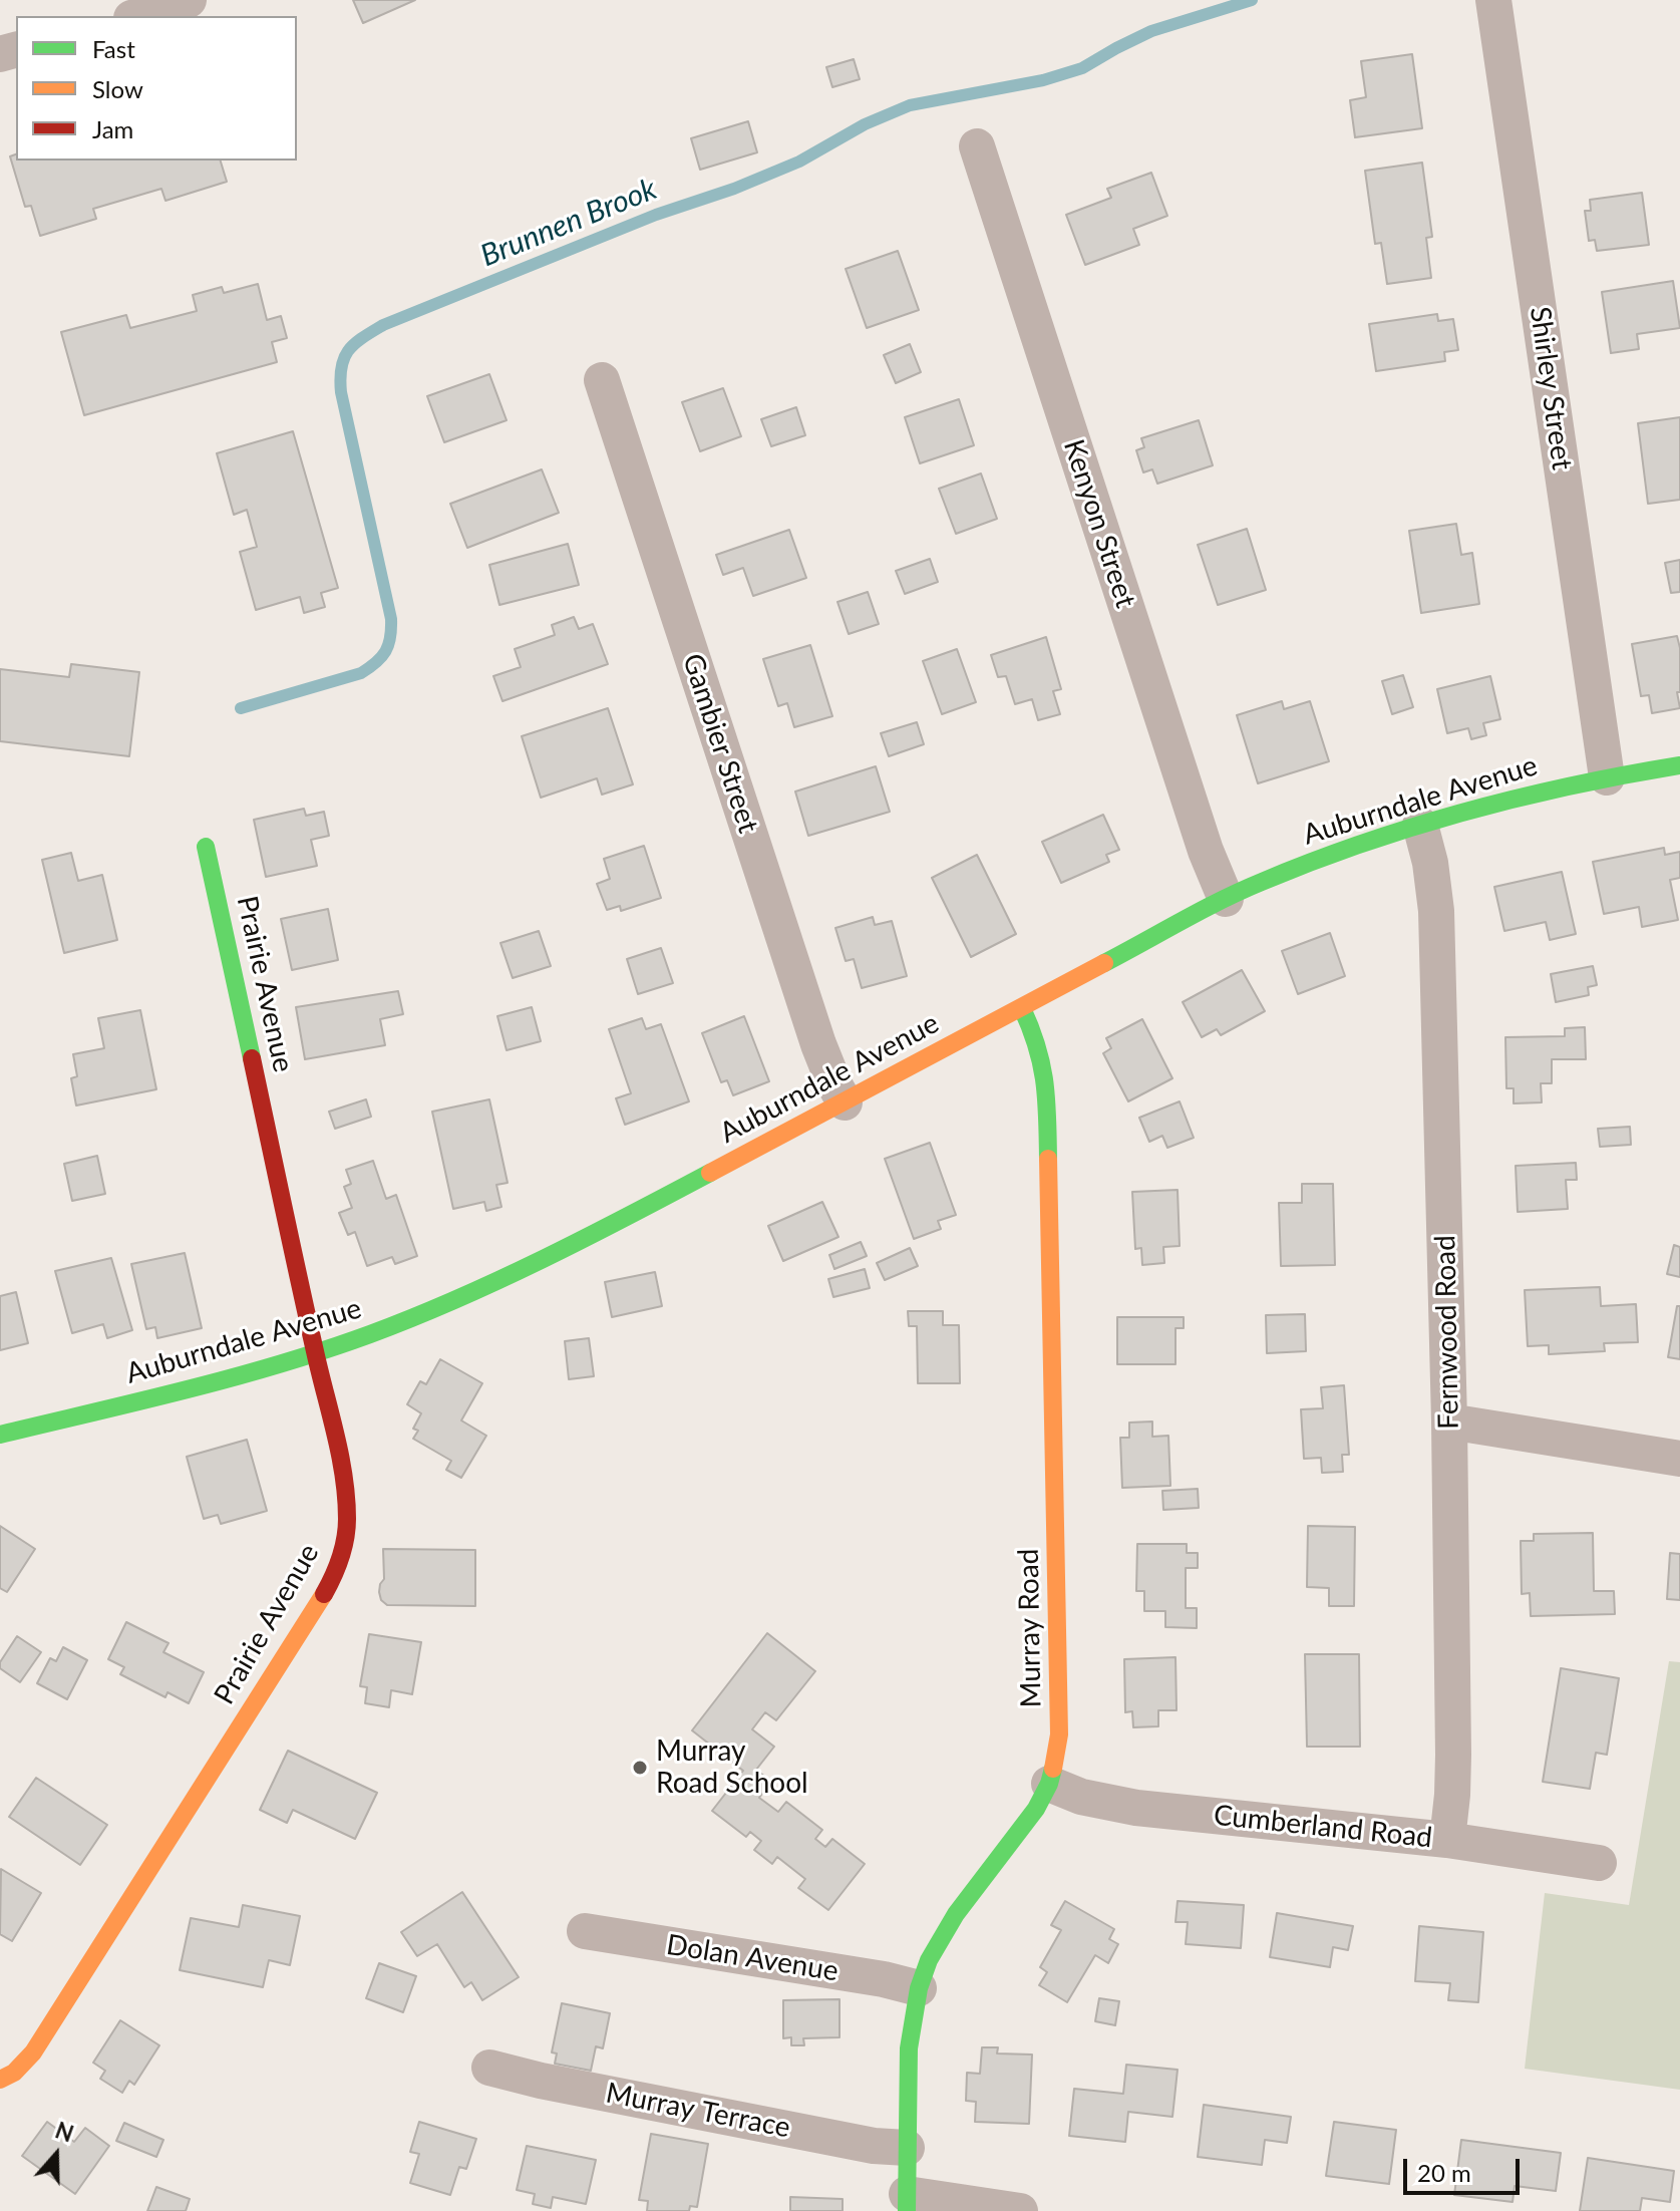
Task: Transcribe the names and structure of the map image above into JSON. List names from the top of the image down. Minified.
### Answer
{"streets":{"street":["Shirley Street","Kenyon Street","Gambier Street","Auburndale Avenue","Prairie Avenue","Fernwood Road","Murray Road","Cumberland Road","Dolan Avenue","Murray Terrace"]},"crossings":[["Shirley Street","Auburndale Avenue"],["Kenyon Street","Auburndale Avenue"],["Gambier Street","Auburndale Avenue"],["Auburndale Avenue","Prairie Avenue"],["Auburndale Avenue","Fernwood Road"],["Auburndale Avenue","Murray Road"],["Fernwood Road","Cumberland Road"],["Murray Road","Cumberland Road"],["Murray Road","Dolan Avenue"],["Murray Road","Murray Terrace"]],"water":["Brunnen Brook"],"places":["Murray Road School"],"legend":["Fast","Slow","Jam"],"scale_bar":"20 m","north":"top"}
